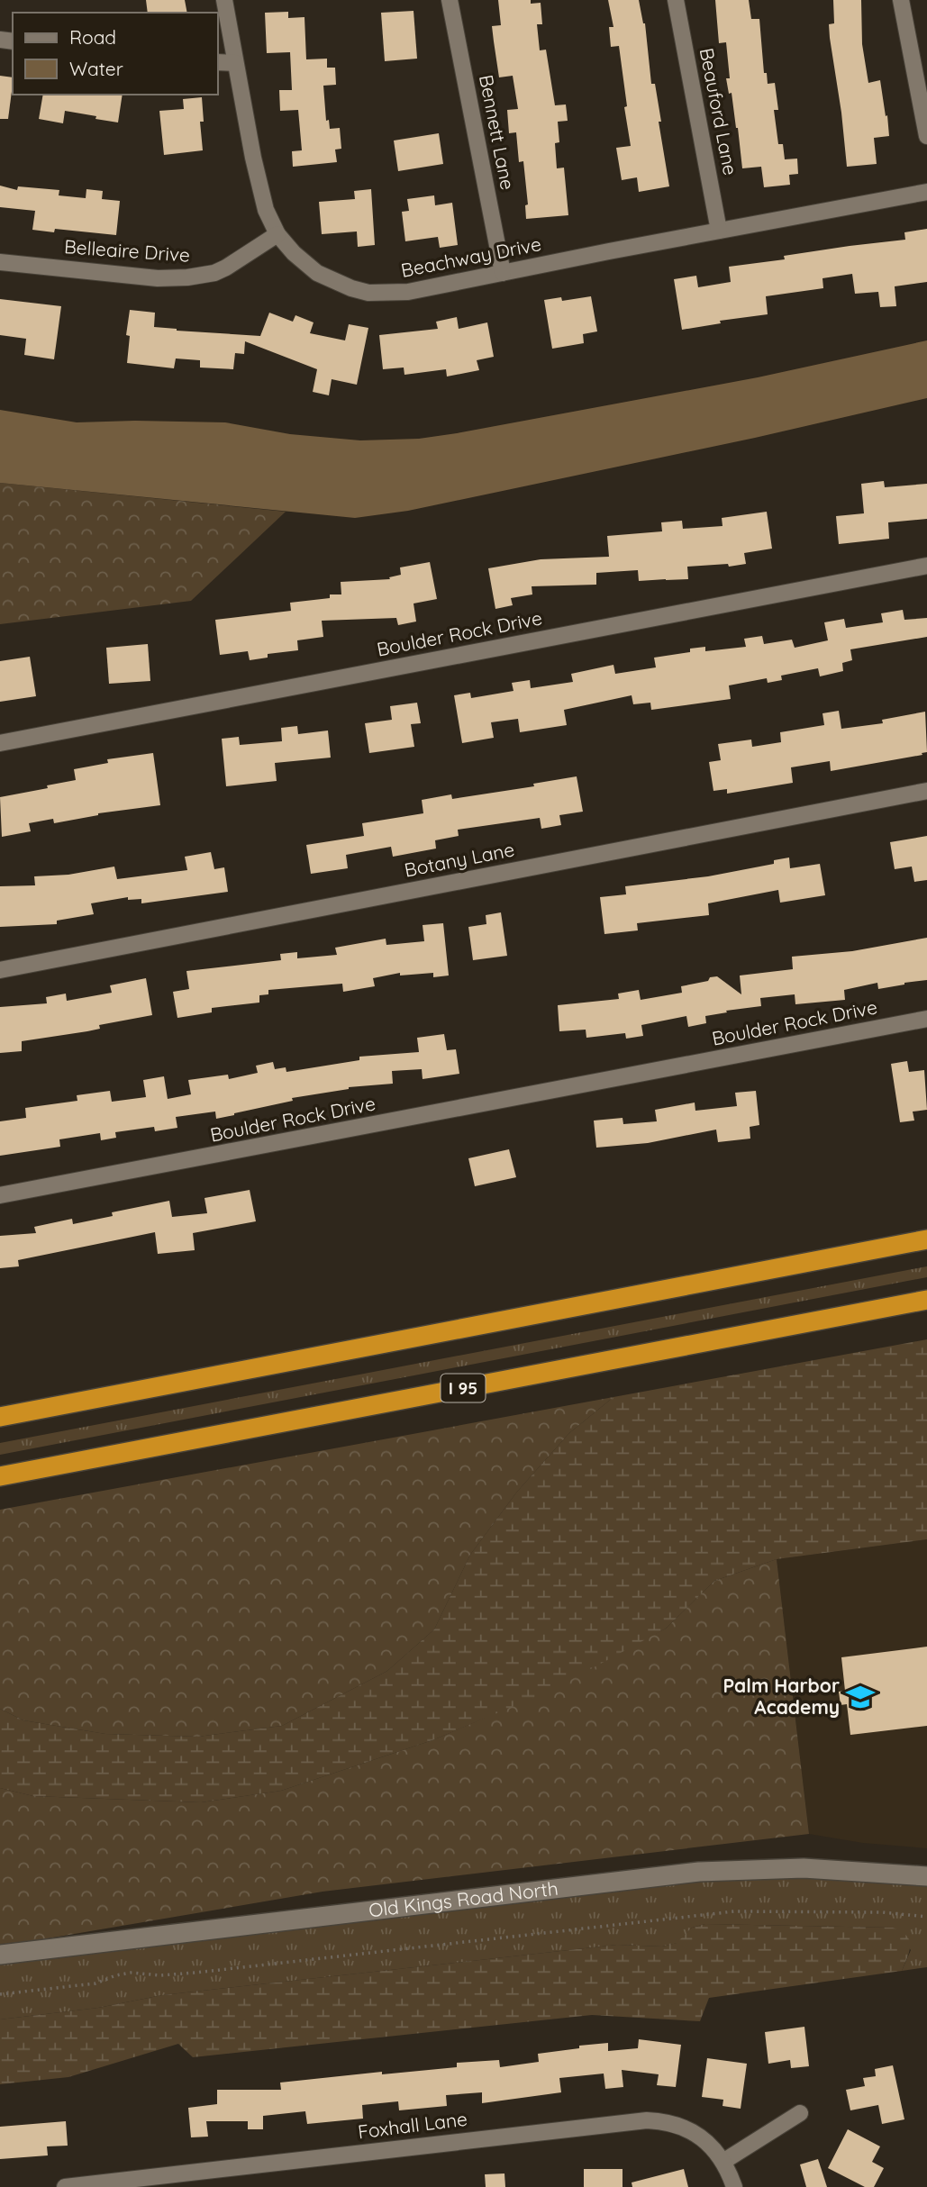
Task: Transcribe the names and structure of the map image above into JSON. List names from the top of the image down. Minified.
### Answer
{"streets":{"highway":["I 95"],"street":["Beauford Lane","Bennett Lane","Belleaire Drive","Beachway Drive","Boulder Rock Drive","Botany Lane","Old Kings Road North","Foxhall Lane"]},"crossings":[["Beauford Lane","Beachway Drive"],["Bennett Lane","Beachway Drive"],["Belleaire Drive","Beachway Drive"]],"places":{"school or university":["Palm Harbor Academy"]},"legend":["Road","Water"]}
